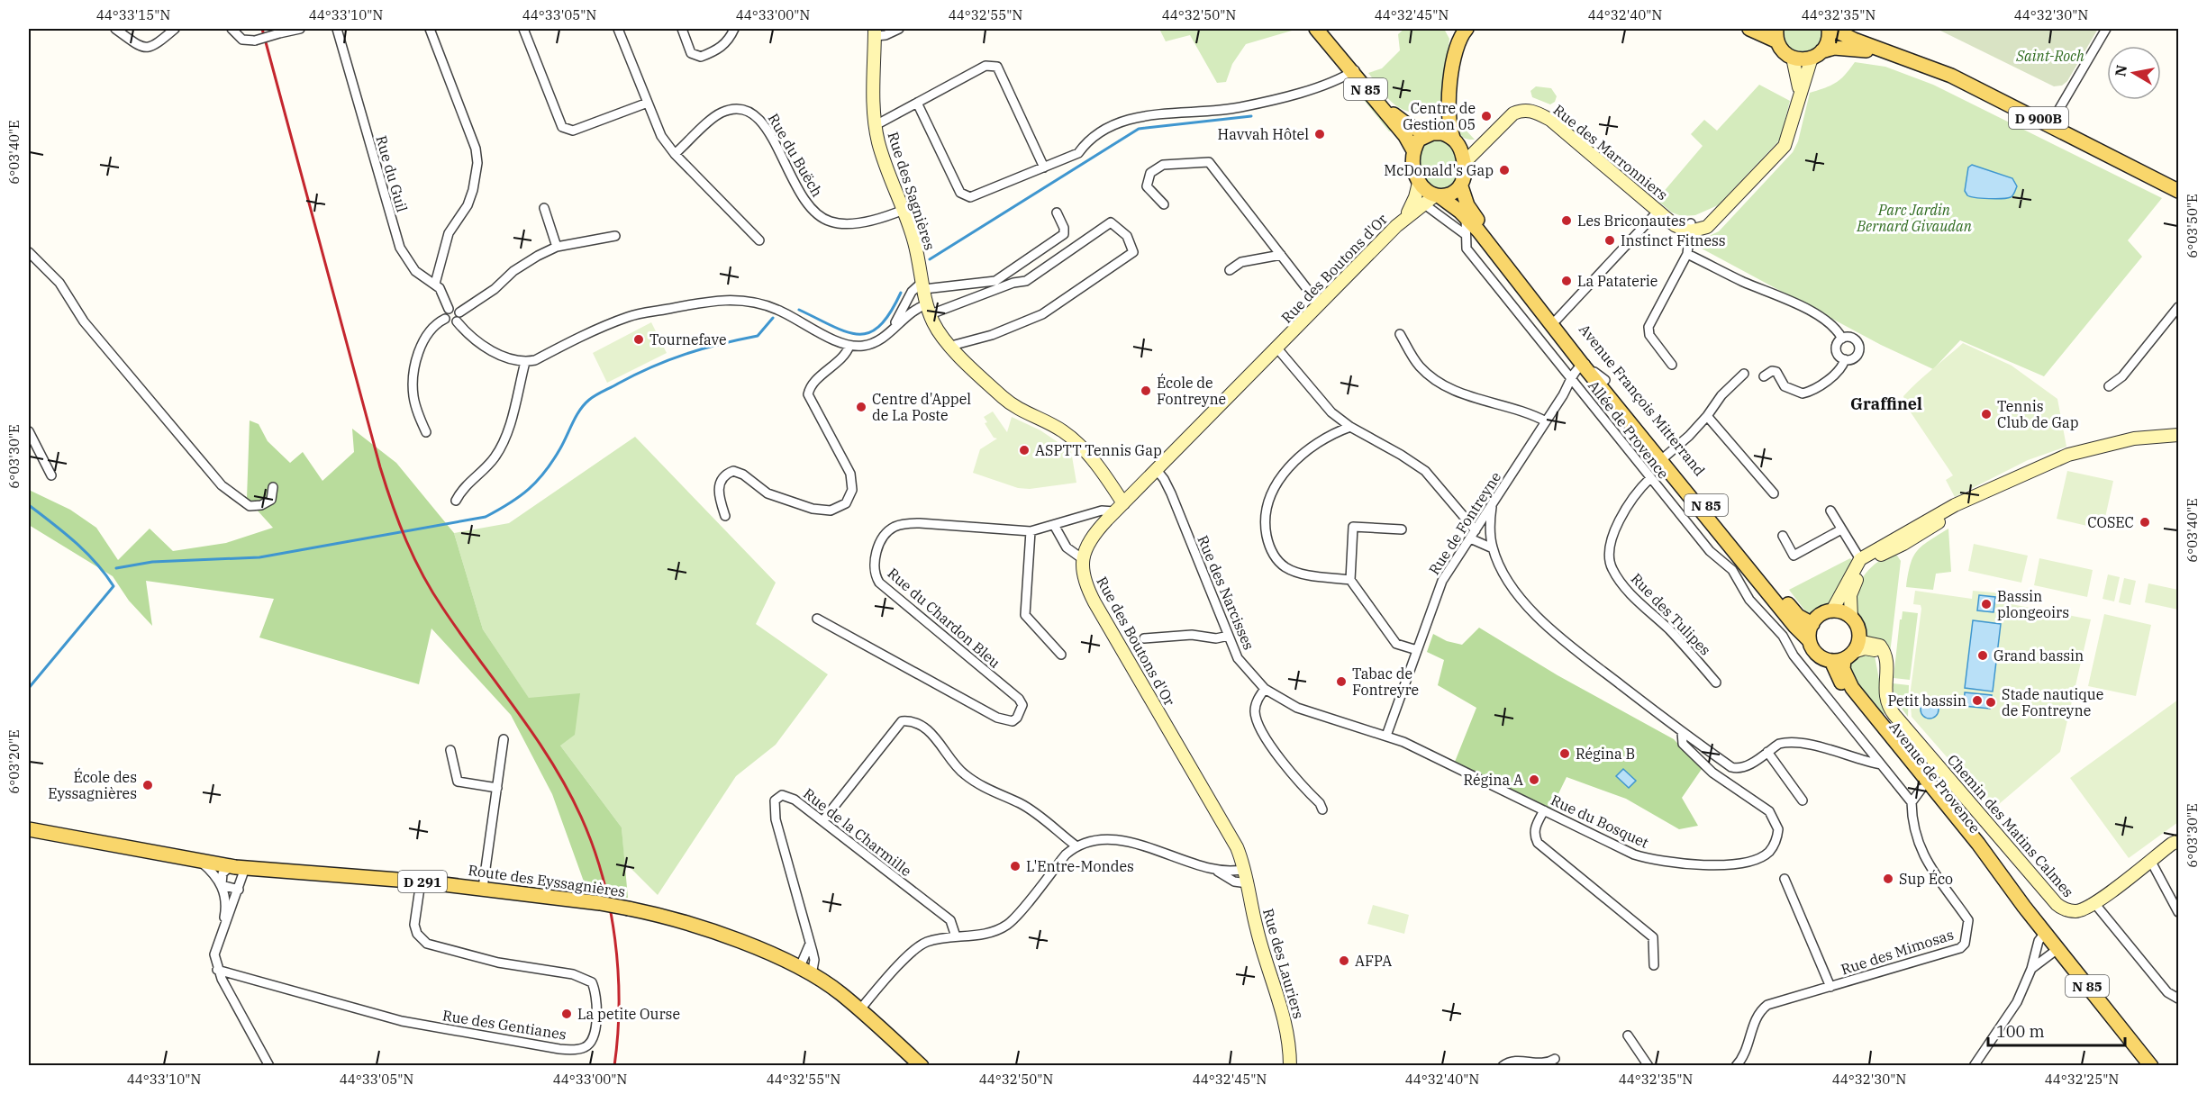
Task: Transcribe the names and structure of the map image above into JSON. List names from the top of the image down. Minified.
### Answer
{"streets":{"main road":["N 85","D 900B","Avenue François Mitterrand","Avenue de Provence","Route des Eyssagnières","D 291"],"street":["Rue des Marronniers","Rue du Buëch","Rue du Guil","Rue des Sagnières","Rue des Boutons d'Or","Allée de Provence","Rue de Fontreyne","Rue des Narcisses","Rue des Tulipes","Rue du Chardon Bleu","Rue du Bosquet","Chemin des Matins Calmes","Rue de la Charmille","Rue des Mimosas","Rue des Lauriers","Rue des Gentianes"]},"crossings":[["N 85","Rue des Marronniers"],["N 85","Rue des Boutons d'Or"],["N 85","Avenue François Mitterrand"],["Rue des Marronniers","Rue des Boutons d'Or"],["Rue des Marronniers","Avenue François Mitterrand"],["Rue du Buëch","Rue des Sagnières"],["Rue des Sagnières","Rue des Boutons d'Or"],["Rue des Sagnières","Rue du Chardon Bleu"],["Rue des Boutons d'Or","Avenue François Mitterrand"],["Rue des Boutons d'Or","Rue des Narcisses"],["Rue des Boutons d'Or","Rue du Chardon Bleu"],["Rue des Boutons d'Or","Rue des Lauriers"],["Avenue François Mitterrand","Allée de Provence"],["Avenue François Mitterrand","Rue de Fontreyne"],["Avenue François Mitterrand","Avenue de Provence"],["Avenue François Mitterrand","Chemin des Matins Calmes"],["Allée de Provence","Rue de Fontreyne"],["Allée de Provence","Rue des Tulipes"],["Allée de Provence","Rue des Mimosas"],["Rue de Fontreyne","Rue des Narcisses"],["Rue de Fontreyne","Rue du Bosquet"],["Rue des Narcisses","Rue du Bosquet"],["Avenue de Provence","Chemin des Matins Calmes"],["Rue de la Charmille","Route des Eyssagnières"],["Route des Eyssagnières","Rue des Gentianes"]],"districts":["Graffinel"],"parks":["Saint-Roch","Parc Jardin Bernard Givaudan"],"places":["Centre de Gestion 05","Havvah Hôtel","McDonald's Gap","Les Briconautes","Instinct Fitness","La Pataterie","Tournefave","École de Fontreyne","Centre d'Appel de La Poste","Tennis Club de Gap","ASPTT Tennis Gap","COSEC","Bassin plongeoirs","Grand bassin","Tabac de Fontreyre","Petit bassin","Stade nautique de Fontreyne","Régina B","Régina A","École des Eyssagnières","L'Entre-Mondes","Sup Éco","AFPA","La petite Ourse"],"scale_bar":"100 m","north":"left","coordinates":["44°33'15\"N","44°33'10\"N","44°33'05\"N","44°33'00\"N","44°32'55\"N","44°32'50\"N","44°32'45\"N","44°32'40\"N","44°32'35\"N","44°32'30\"N","6°03'40\"E","6°03'50\"E","6°03'30\"E","6°03'20\"E","44°32'25\"N"]}
